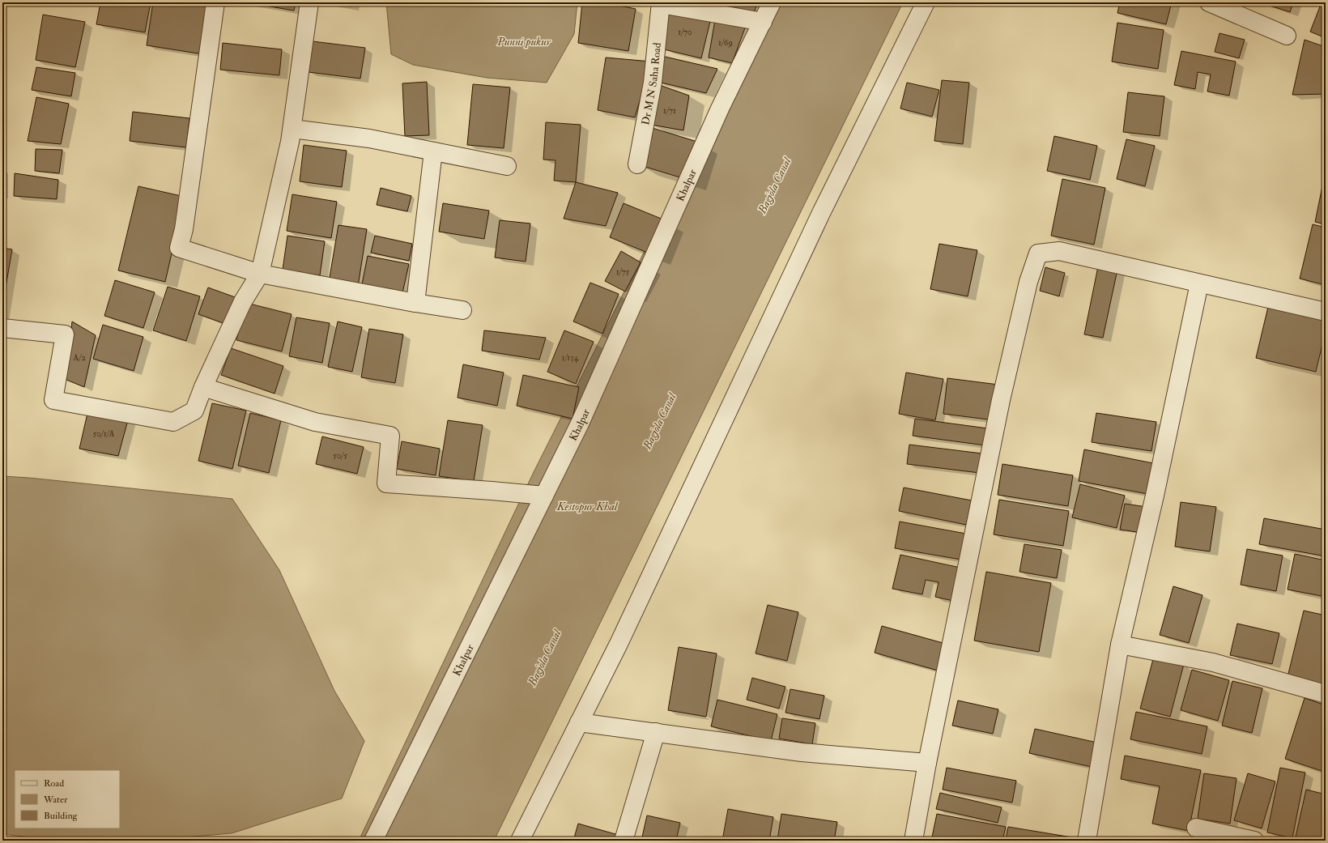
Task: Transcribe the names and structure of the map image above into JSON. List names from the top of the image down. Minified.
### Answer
{"streets":{"street":["Dr M N Saha Road","Khalpar"]},"water":["Punni pukur","Bagjola Canal","Kestopur Khal"],"house_numbers":["1/70","1/69","1/71","1/75","A/2","1/134","50/1/A","50/5"],"legend":["Road","Water","Building"]}
